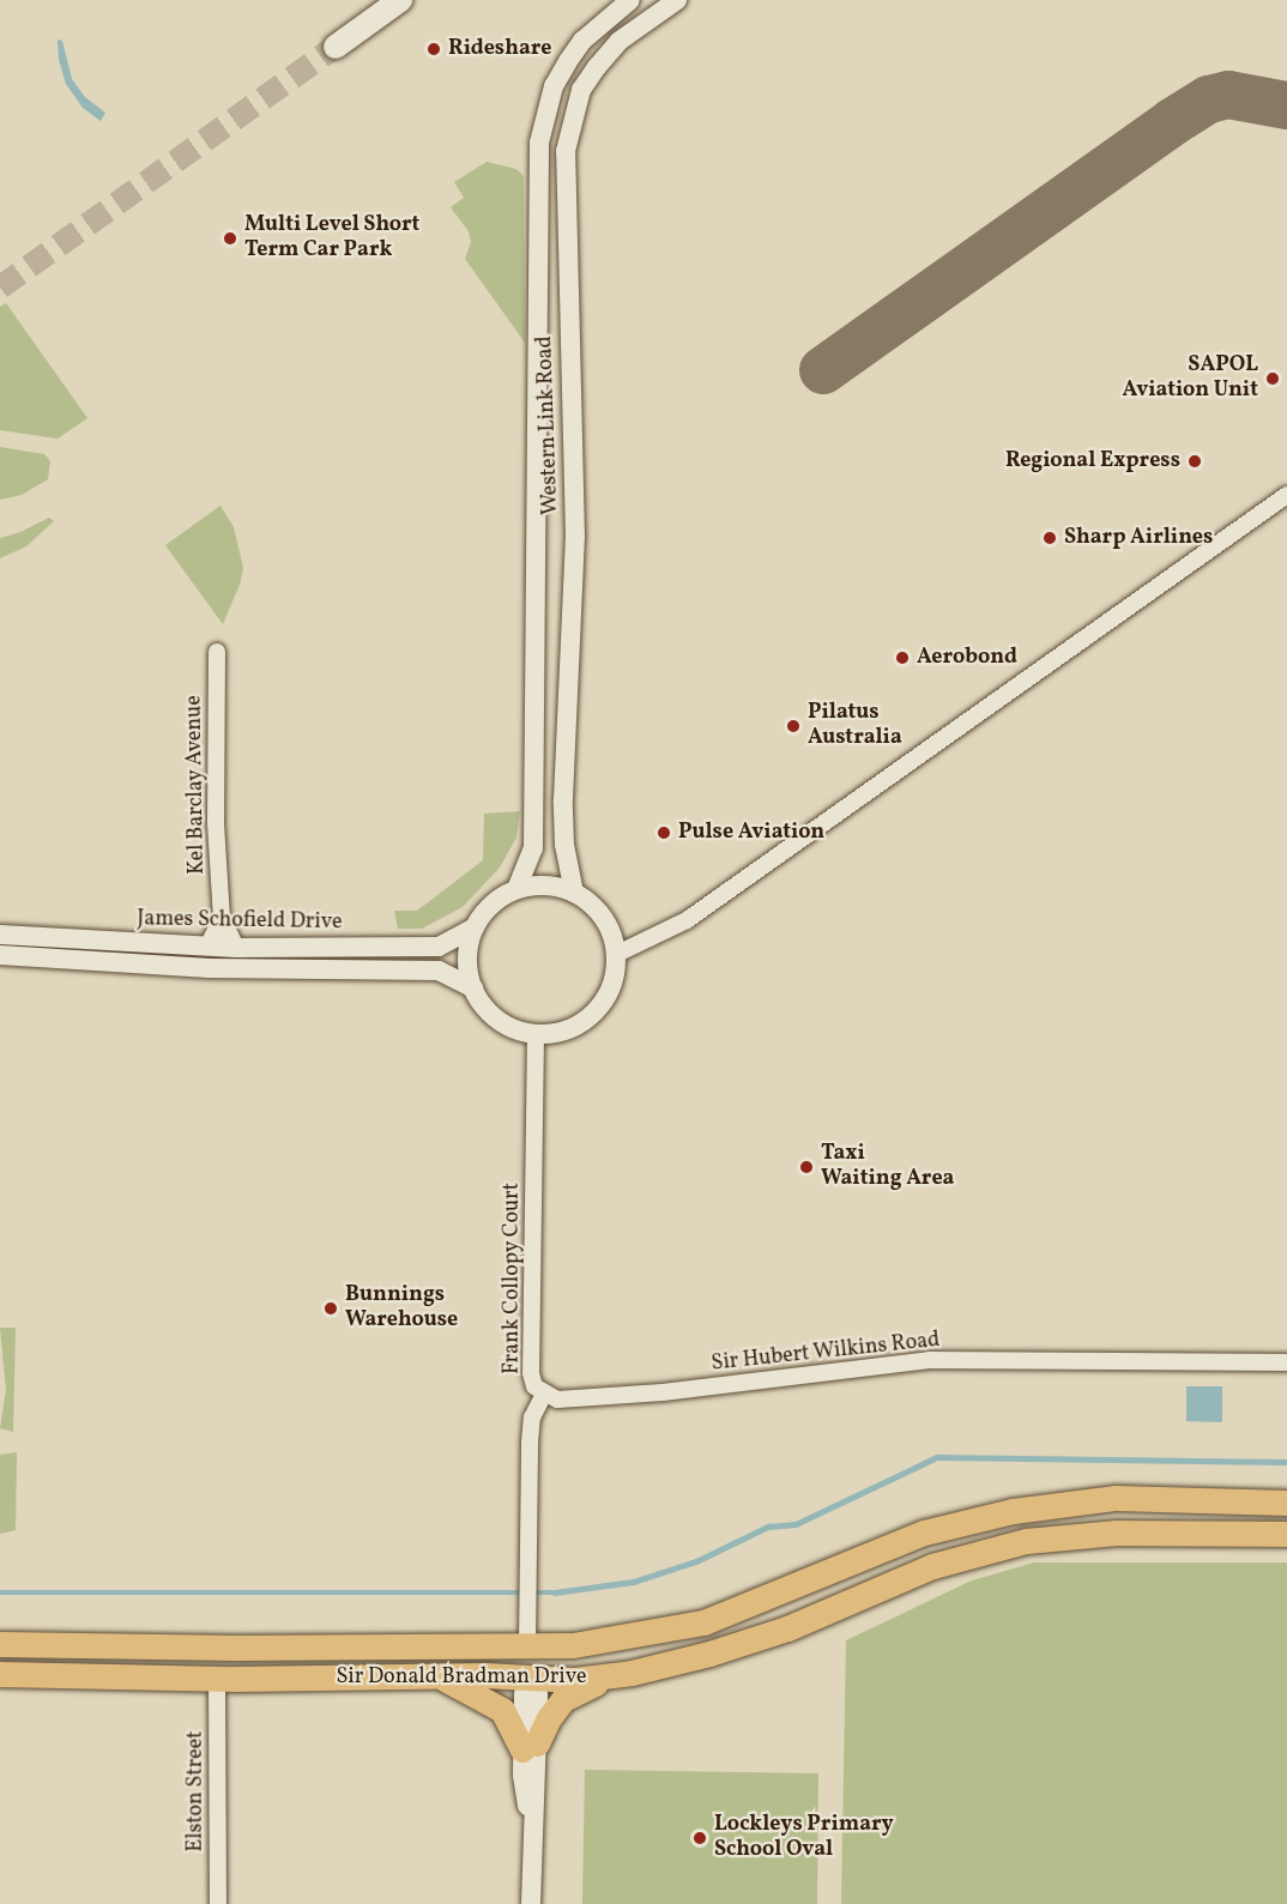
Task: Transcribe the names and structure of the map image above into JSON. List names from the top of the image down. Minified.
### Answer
{"streets":{"main road":["Sir Donald Bradman Drive"],"street":["Western Link Road","Kel Barclay Avenue","James Schofield Drive","Frank Collopy Court","Sir Hubert Wilkins Road","Elston Street"]},"crossings":[["Western Link Road","James Schofield Drive"],["Western Link Road","Frank Collopy Court"],["Kel Barclay Avenue","James Schofield Drive"],["James Schofield Drive","Frank Collopy Court"],["Frank Collopy Court","Sir Hubert Wilkins Road"],["Frank Collopy Court","Sir Donald Bradman Drive"],["Sir Donald Bradman Drive","Elston Street"]],"places":["Rideshare","Multi Level Short Term Car Park","SAPOL Aviation Unit","Regional Express","Sharp Airlines","Aerobond","Pilatus Australia","Pulse Aviation","Taxi Waiting Area","Bunnings Warehouse","Lockleys Primary School Oval"]}
